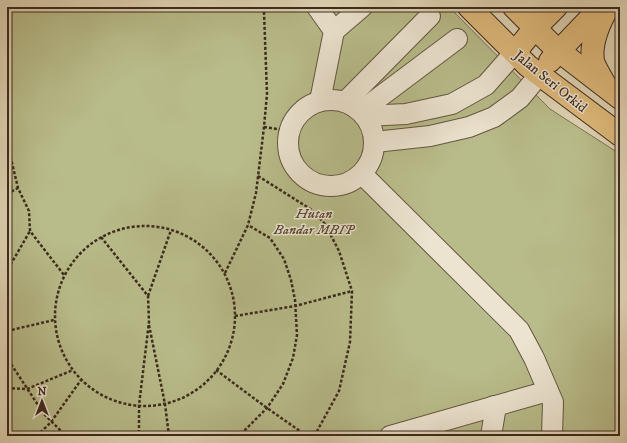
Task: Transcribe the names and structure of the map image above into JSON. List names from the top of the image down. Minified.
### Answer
{"streets":{"main road":["Jalan Seri Orkid"]},"parks":["Hutan Bandar MBIP"],"north":"top"}
